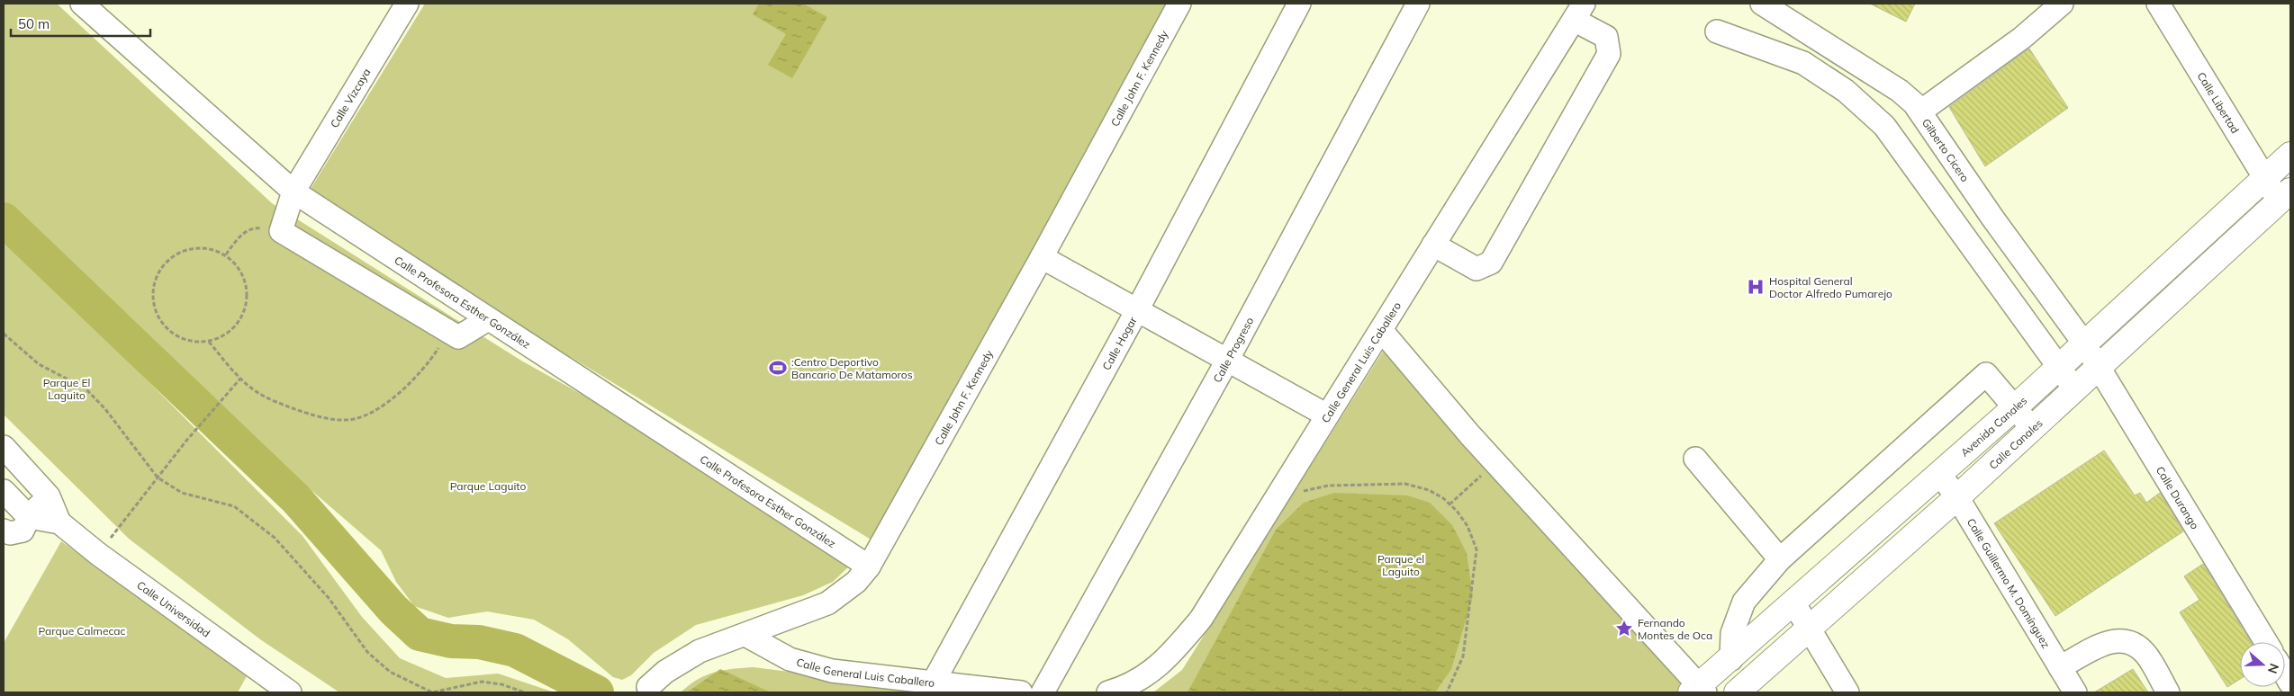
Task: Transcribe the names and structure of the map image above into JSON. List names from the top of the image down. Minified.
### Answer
{"streets":{"main road":["Avenida Canales","Calle Canales"],"street":["Calle John F. Kennedy","Calle Vizcaya","Calle Libertad","Gilberto Cicero","Calle Profesora Esther González","Calle Hogar","Calle Progreso","Calle General Luis Caballero","Calle Durango","Calle Guillermo M. Domínguez","Calle Universidad"]},"crossings":[["Calle John F. Kennedy","Calle Profesora Esther González"],["Calle John F. Kennedy","Calle General Luis Caballero"],["Calle Vizcaya","Calle Profesora Esther González"],["Calle Libertad","Avenida Canales"],["Calle Libertad","Calle Canales"],["Gilberto Cicero","Avenida Canales"],["Gilberto Cicero","Calle Durango"],["Calle Hogar","Calle General Luis Caballero"],["Avenida Canales","Calle Durango"],["Avenida Canales","Calle Guillermo M. Domínguez"],["Calle Canales","Calle Durango"],["Calle Canales","Calle Guillermo M. Domínguez"]],"parks":["Parque El Laguito","Parque Laguito","Parque el Laguito","Parque Calmecac"],"places":{"hospital":["Hospital General Doctor Alfredo Pumarejo"],"sports":[":Centro Deportivo Bancario De Matamoros"],"place":["Fernando Montes de Oca"]},"scale_bar":"50 m","north":"right"}
